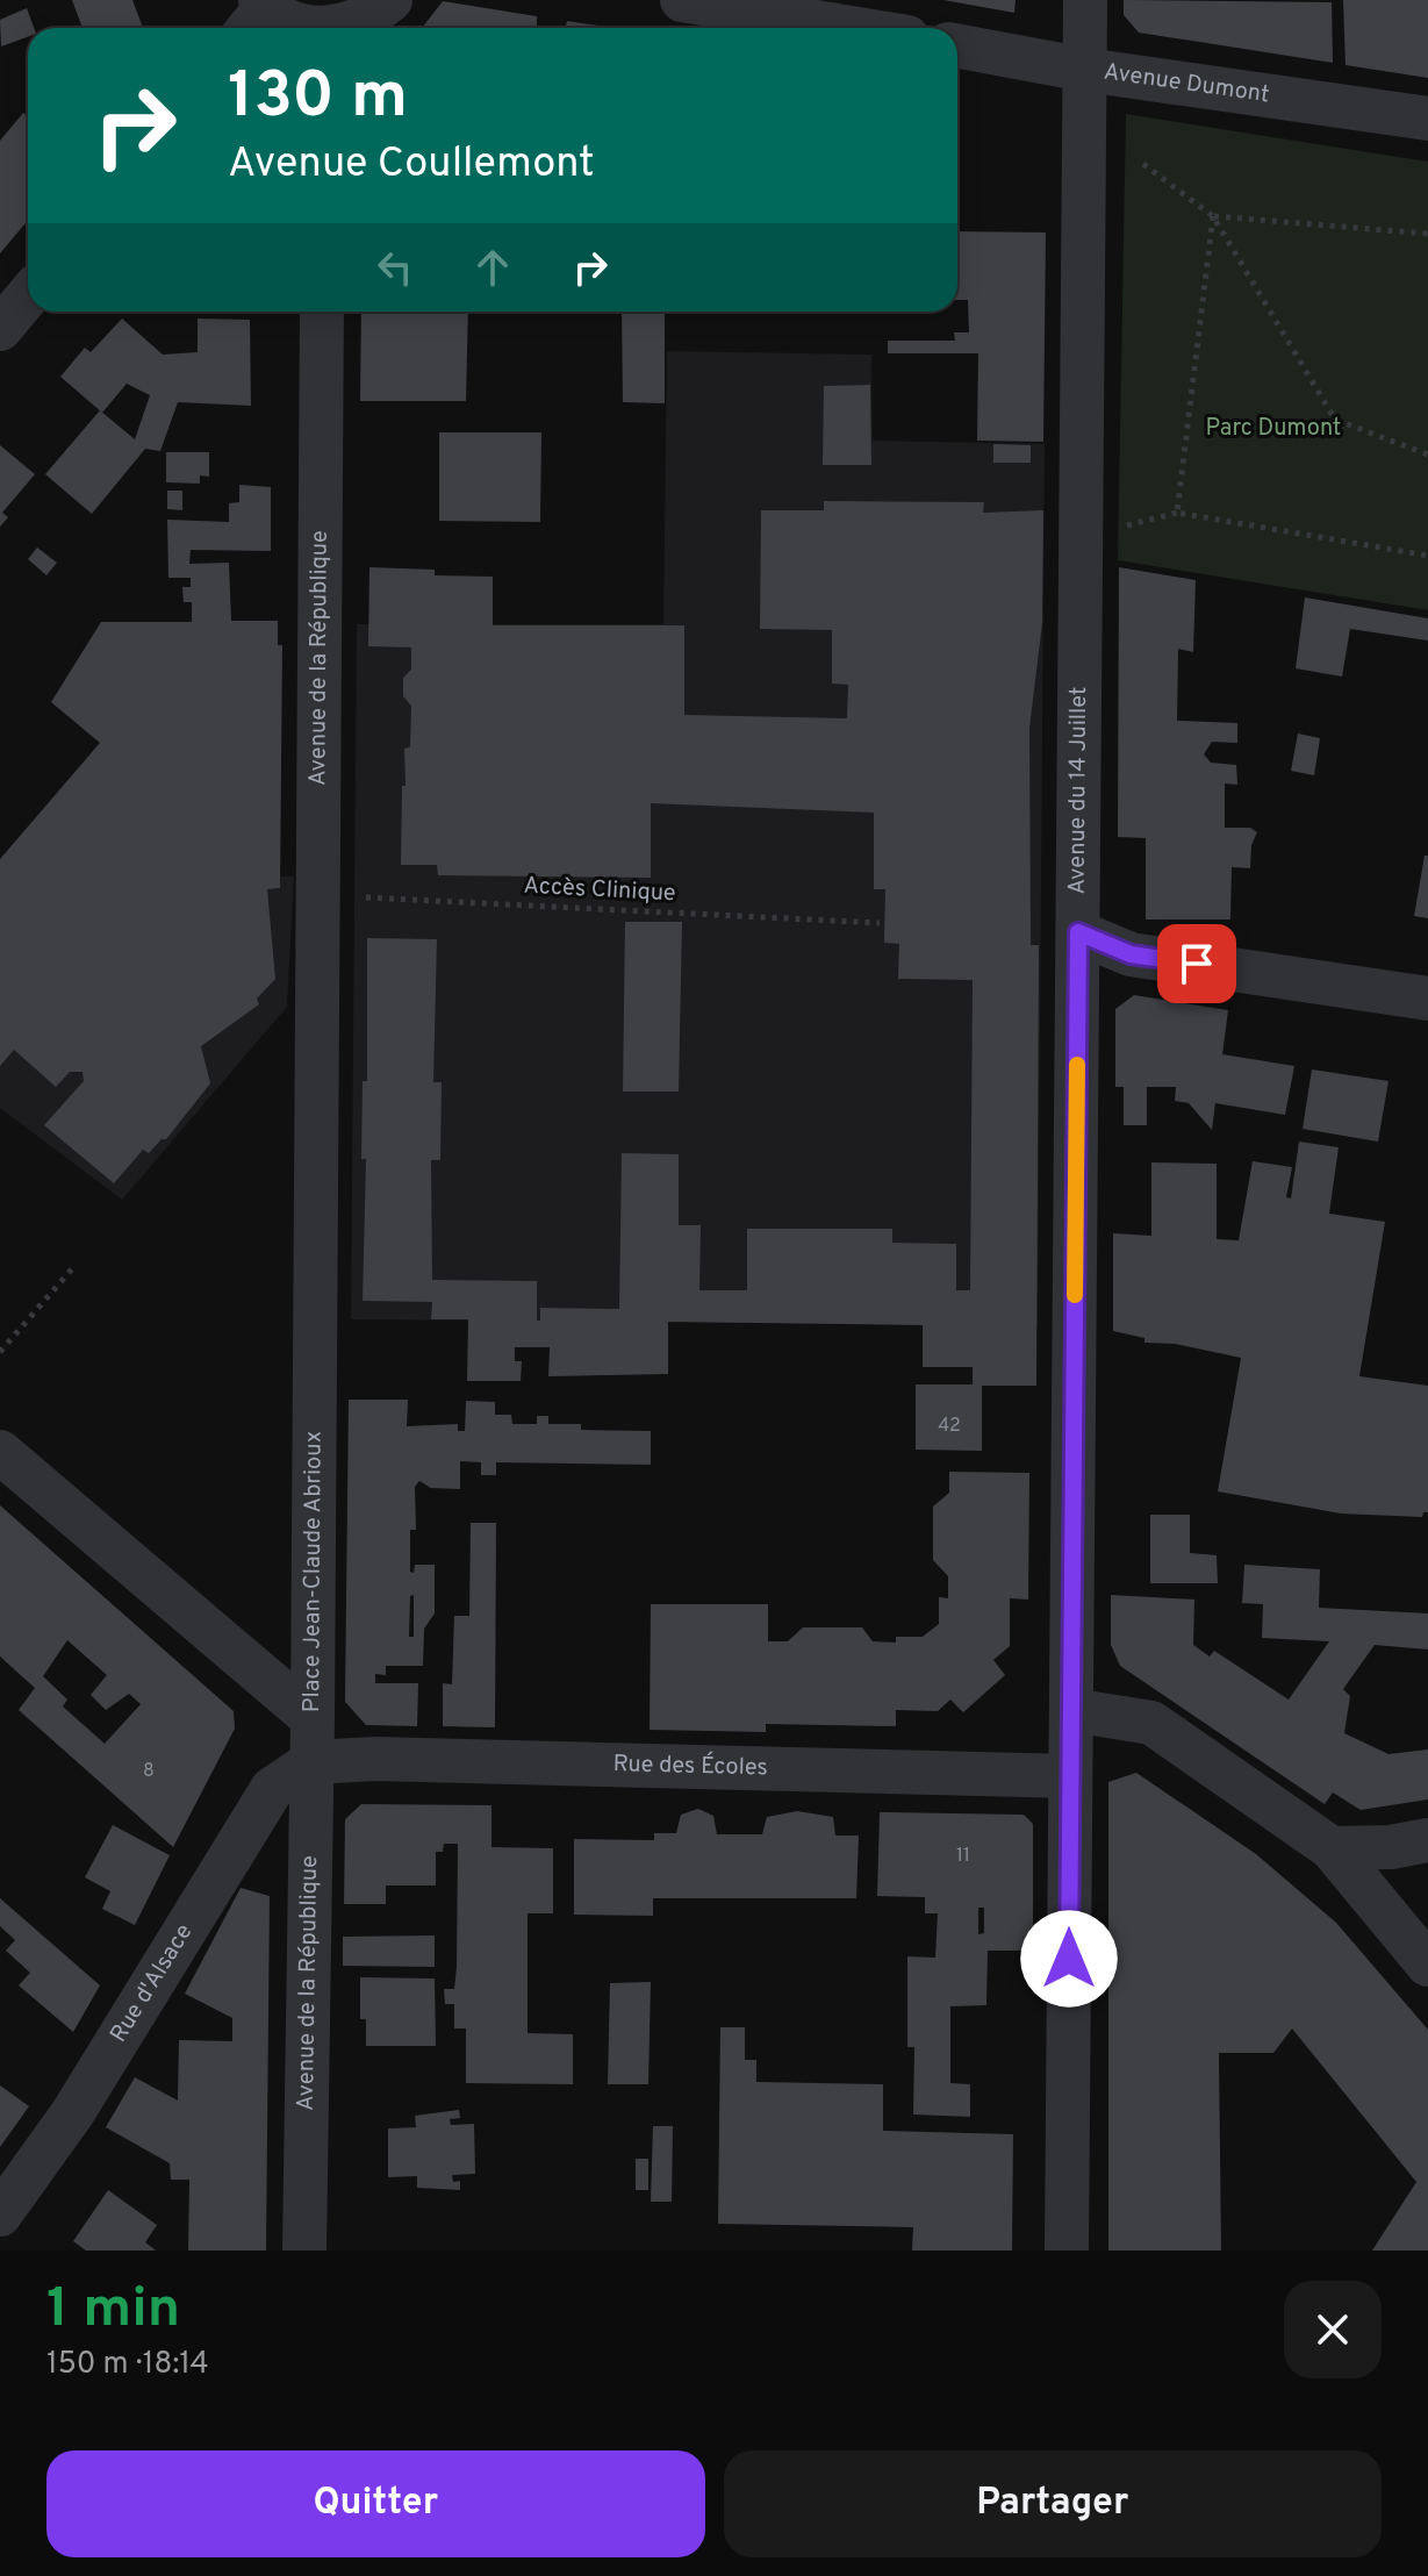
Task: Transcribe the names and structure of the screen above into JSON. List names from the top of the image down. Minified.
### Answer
{"streets":{"street":["Avenue Dumont","Avenue de la République","Avenue du 14 Juillet","Place Jean-Claude Abrioux","Rue des Écoles","Rue d'Alsace"],"path":["Accès Clinique"]},"crossings":[["Avenue Dumont","Avenue du 14 Juillet"],["Avenue de la République","Accès Clinique"],["Avenue de la République","Place Jean-Claude Abrioux"],["Avenue de la République","Rue des Écoles"],["Avenue de la République","Rue d'Alsace"],["Avenue du 14 Juillet","Rue des Écoles"],["Rue des Écoles","Rue d'Alsace"]],"parks":["Parc Dumont"],"house_numbers":["42","8","11"],"page":{"turn":["130 m","Avenue Coullemont"],"heading":["1 min","150 m · 18:14"],"buttons":["Quitter","Partager"]}}
